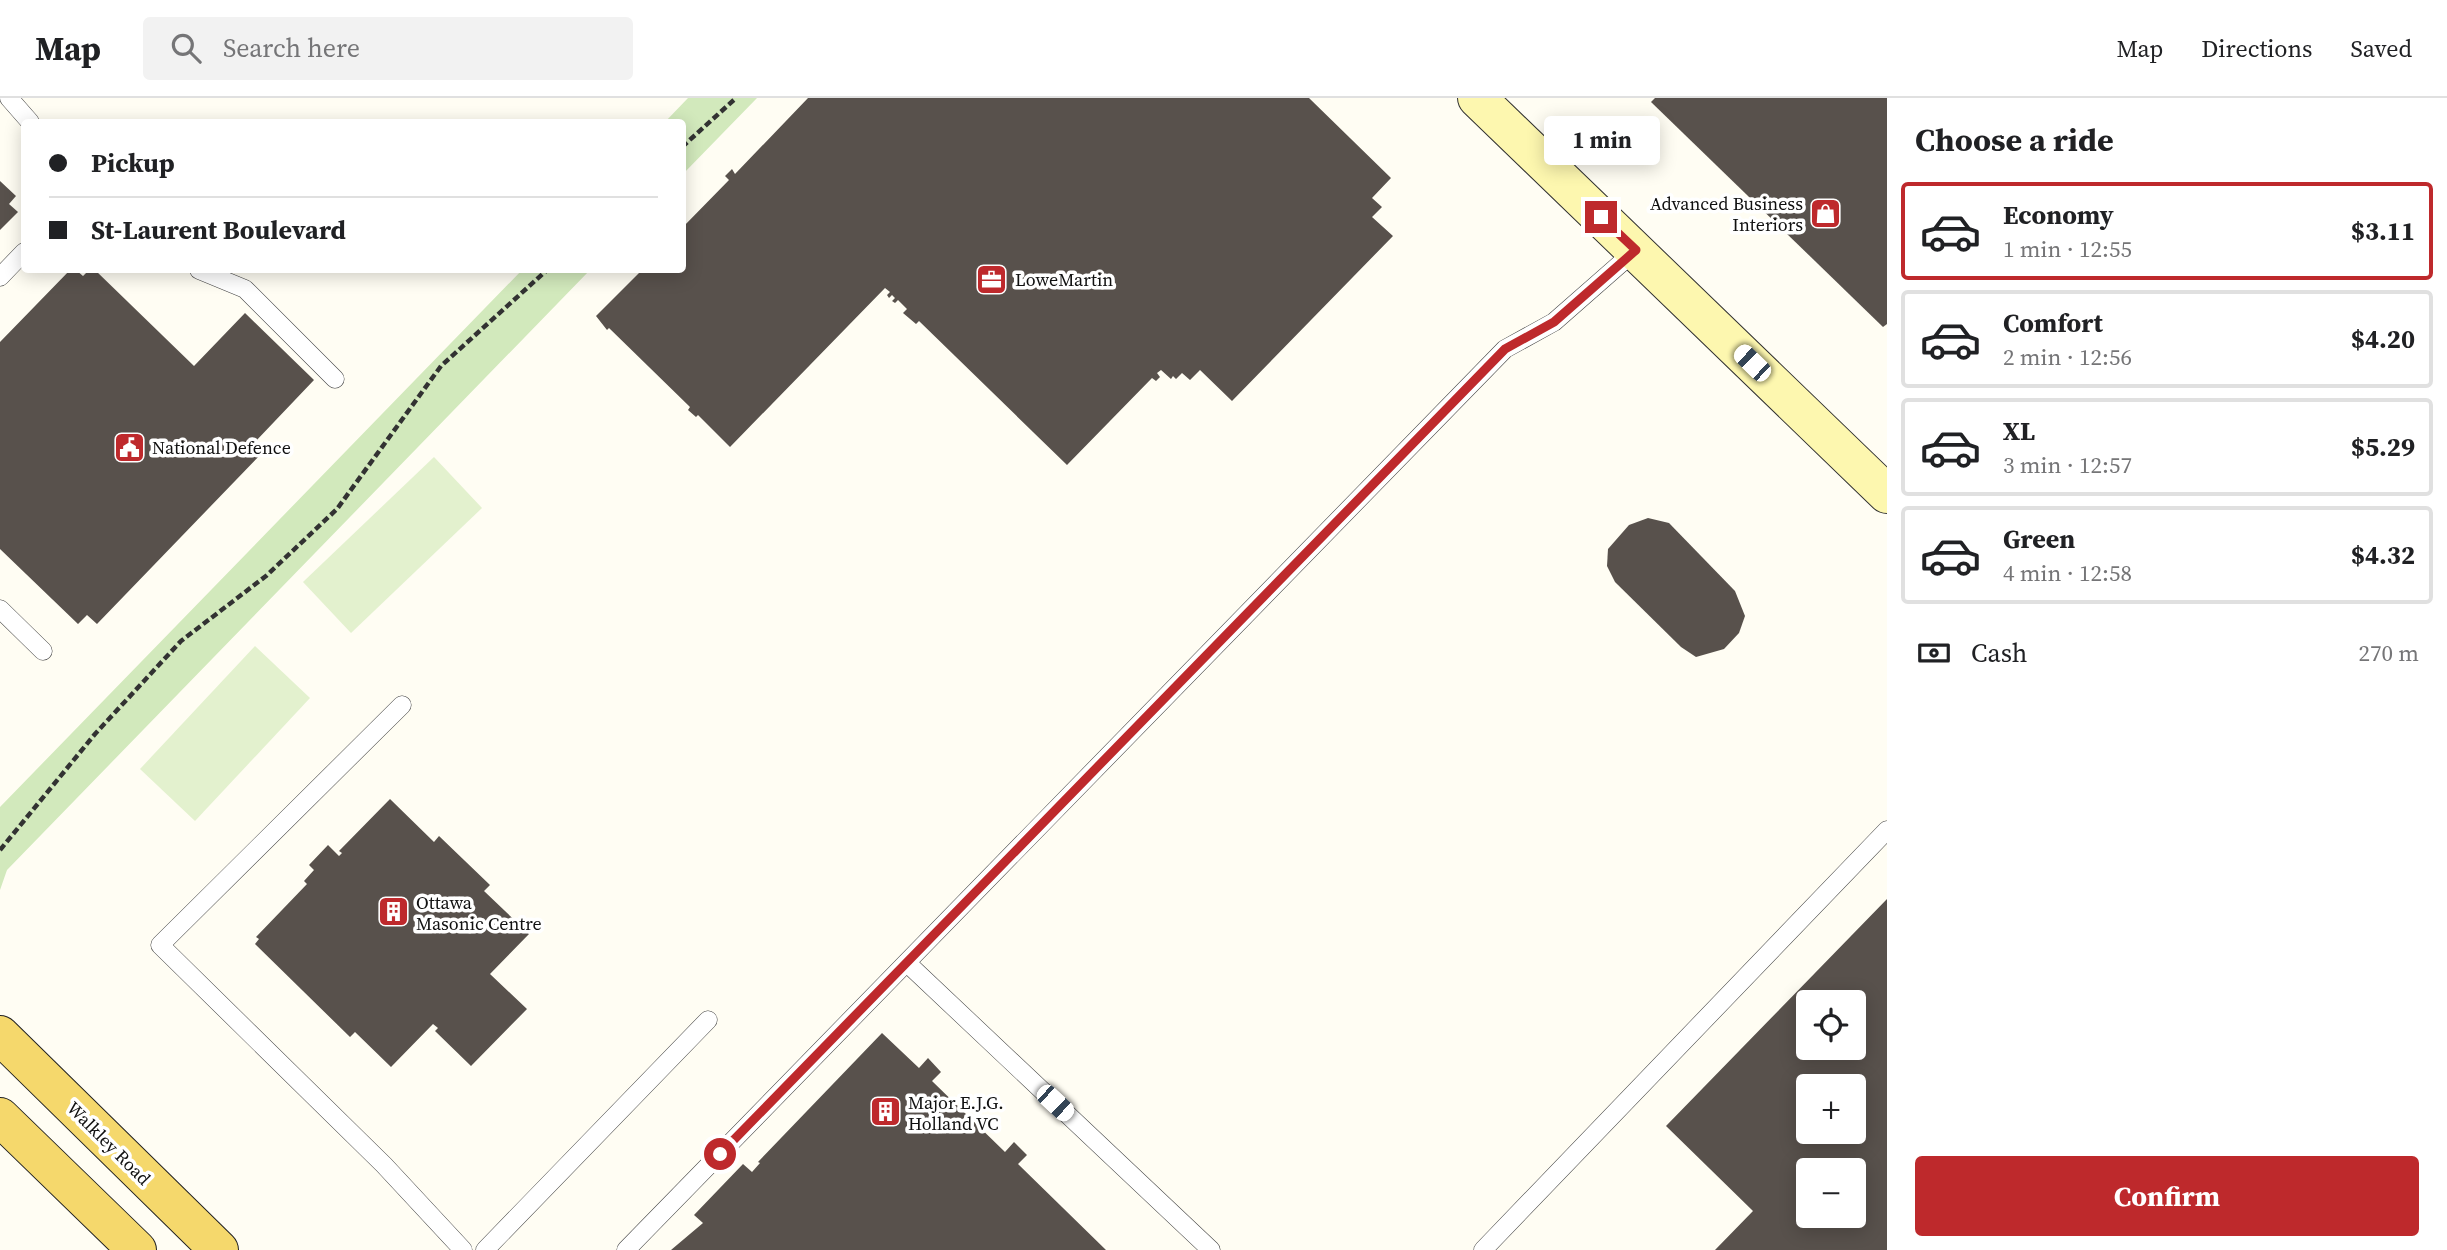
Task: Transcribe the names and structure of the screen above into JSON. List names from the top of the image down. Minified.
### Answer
{"streets":{"main road":["Walkley Road"]},"places":{"shop":["Advanced Business Interiors"],"office":["LoweMartin"],"public building":["National Defence"],"building":["Ottawa Masonic Centre","Major E.J.G. Holland VC"]},"page":{"header":"Map","search":"Search here","nav":["Map","Directions","Saved"],"heading":"Choose a ride","bubble":"1 min","banner":["Pickup","St-Laurent Boulevard"],"list":[{"name":"Economy","note":"1 min · 12:55","value":"$3.11"},{"name":"Comfort","note":"2 min · 12:56","value":"$4.20"},{"name":"XL","note":"3 min · 12:57","value":"$5.29"},{"name":"Green","note":"4 min · 12:58","value":"$4.32"}],"pay":["Cash","270 m"],"map_buttons":["+","−"],"buttons":"Confirm"}}
